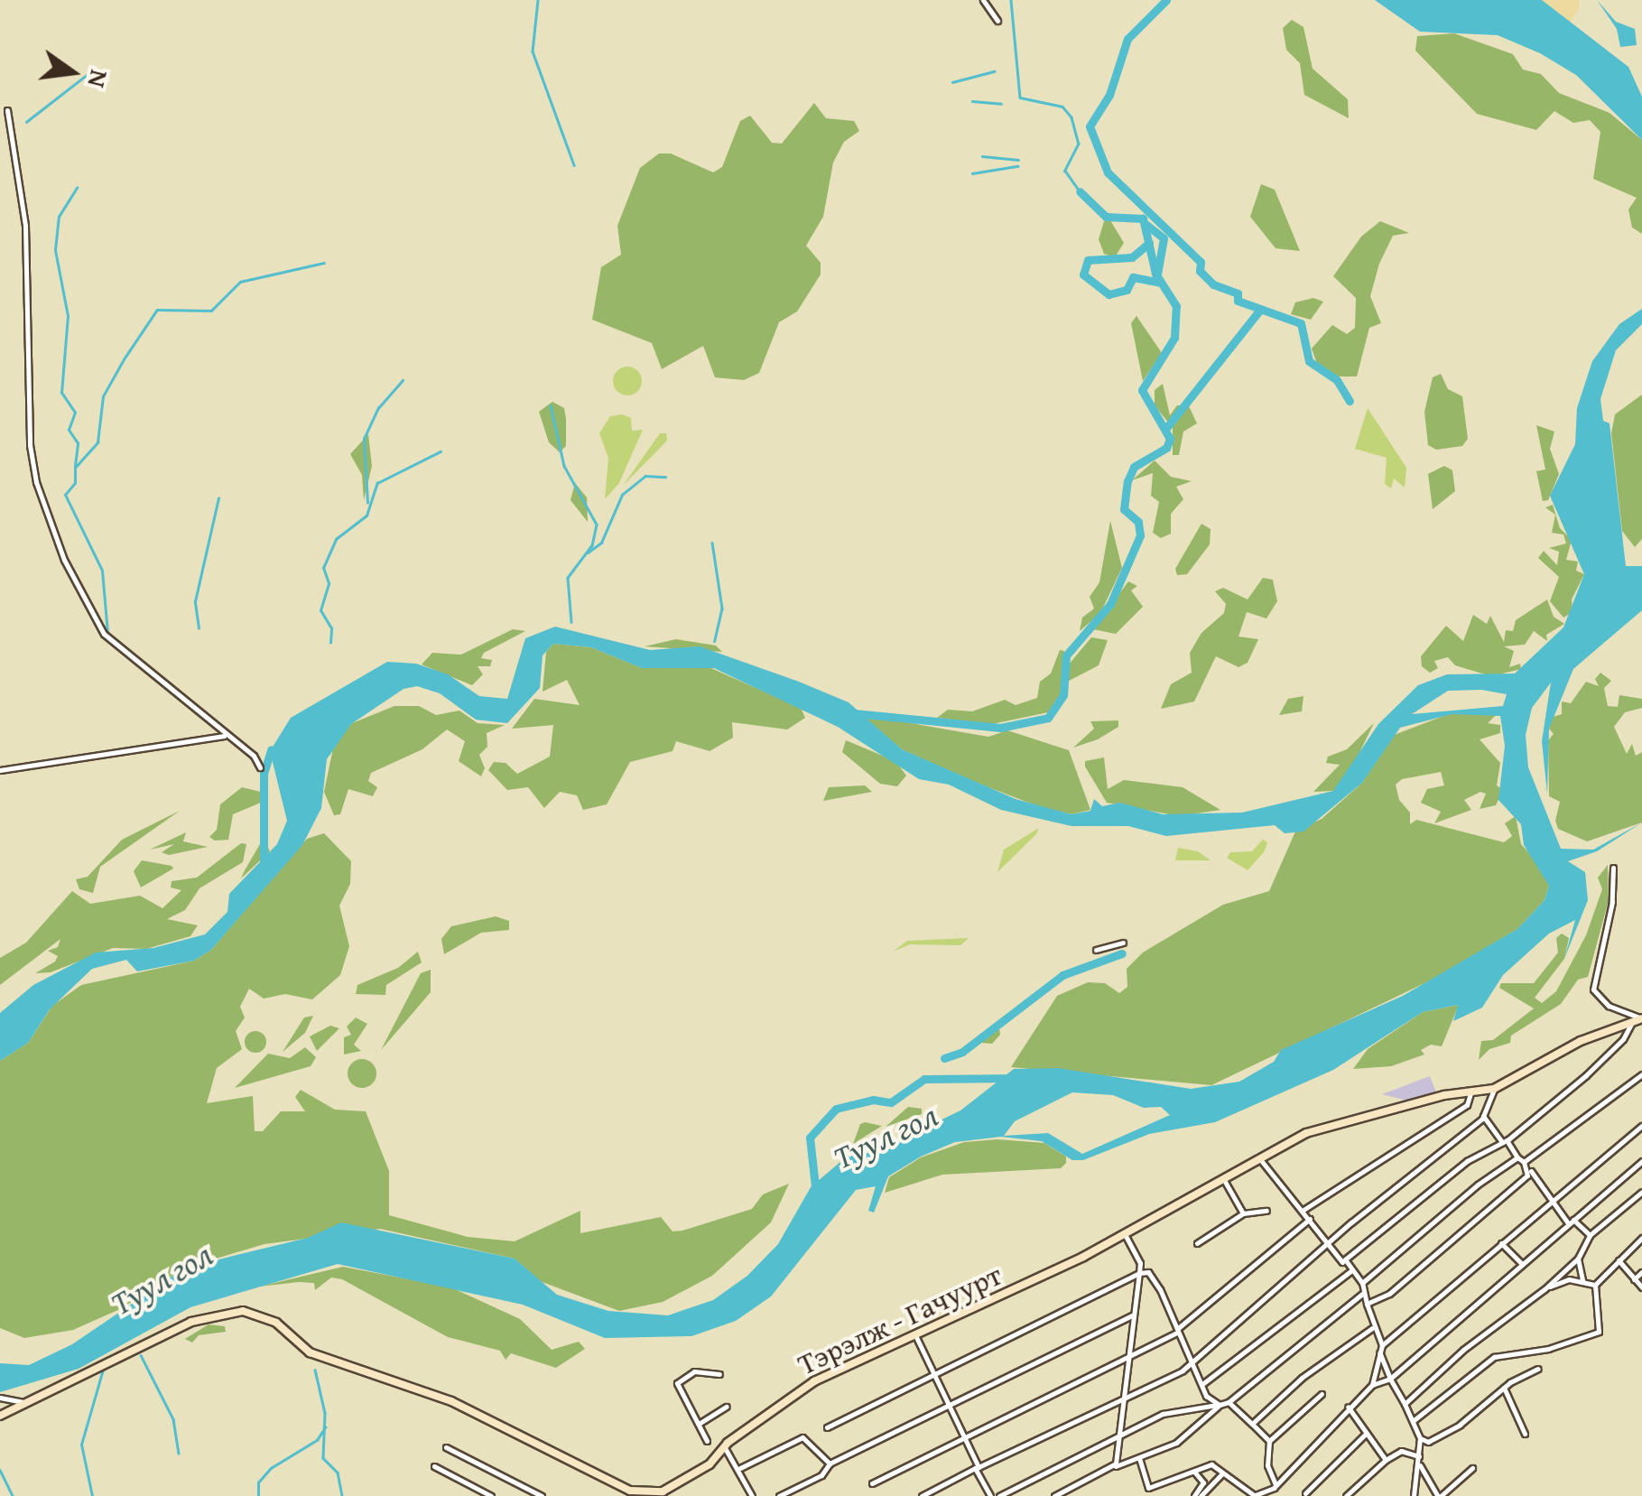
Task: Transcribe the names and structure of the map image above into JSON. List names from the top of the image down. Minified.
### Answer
{"streets":{"main road":["Тэрэлж - Гачуурт"]},"water":["Туул гол"],"north":"right"}
